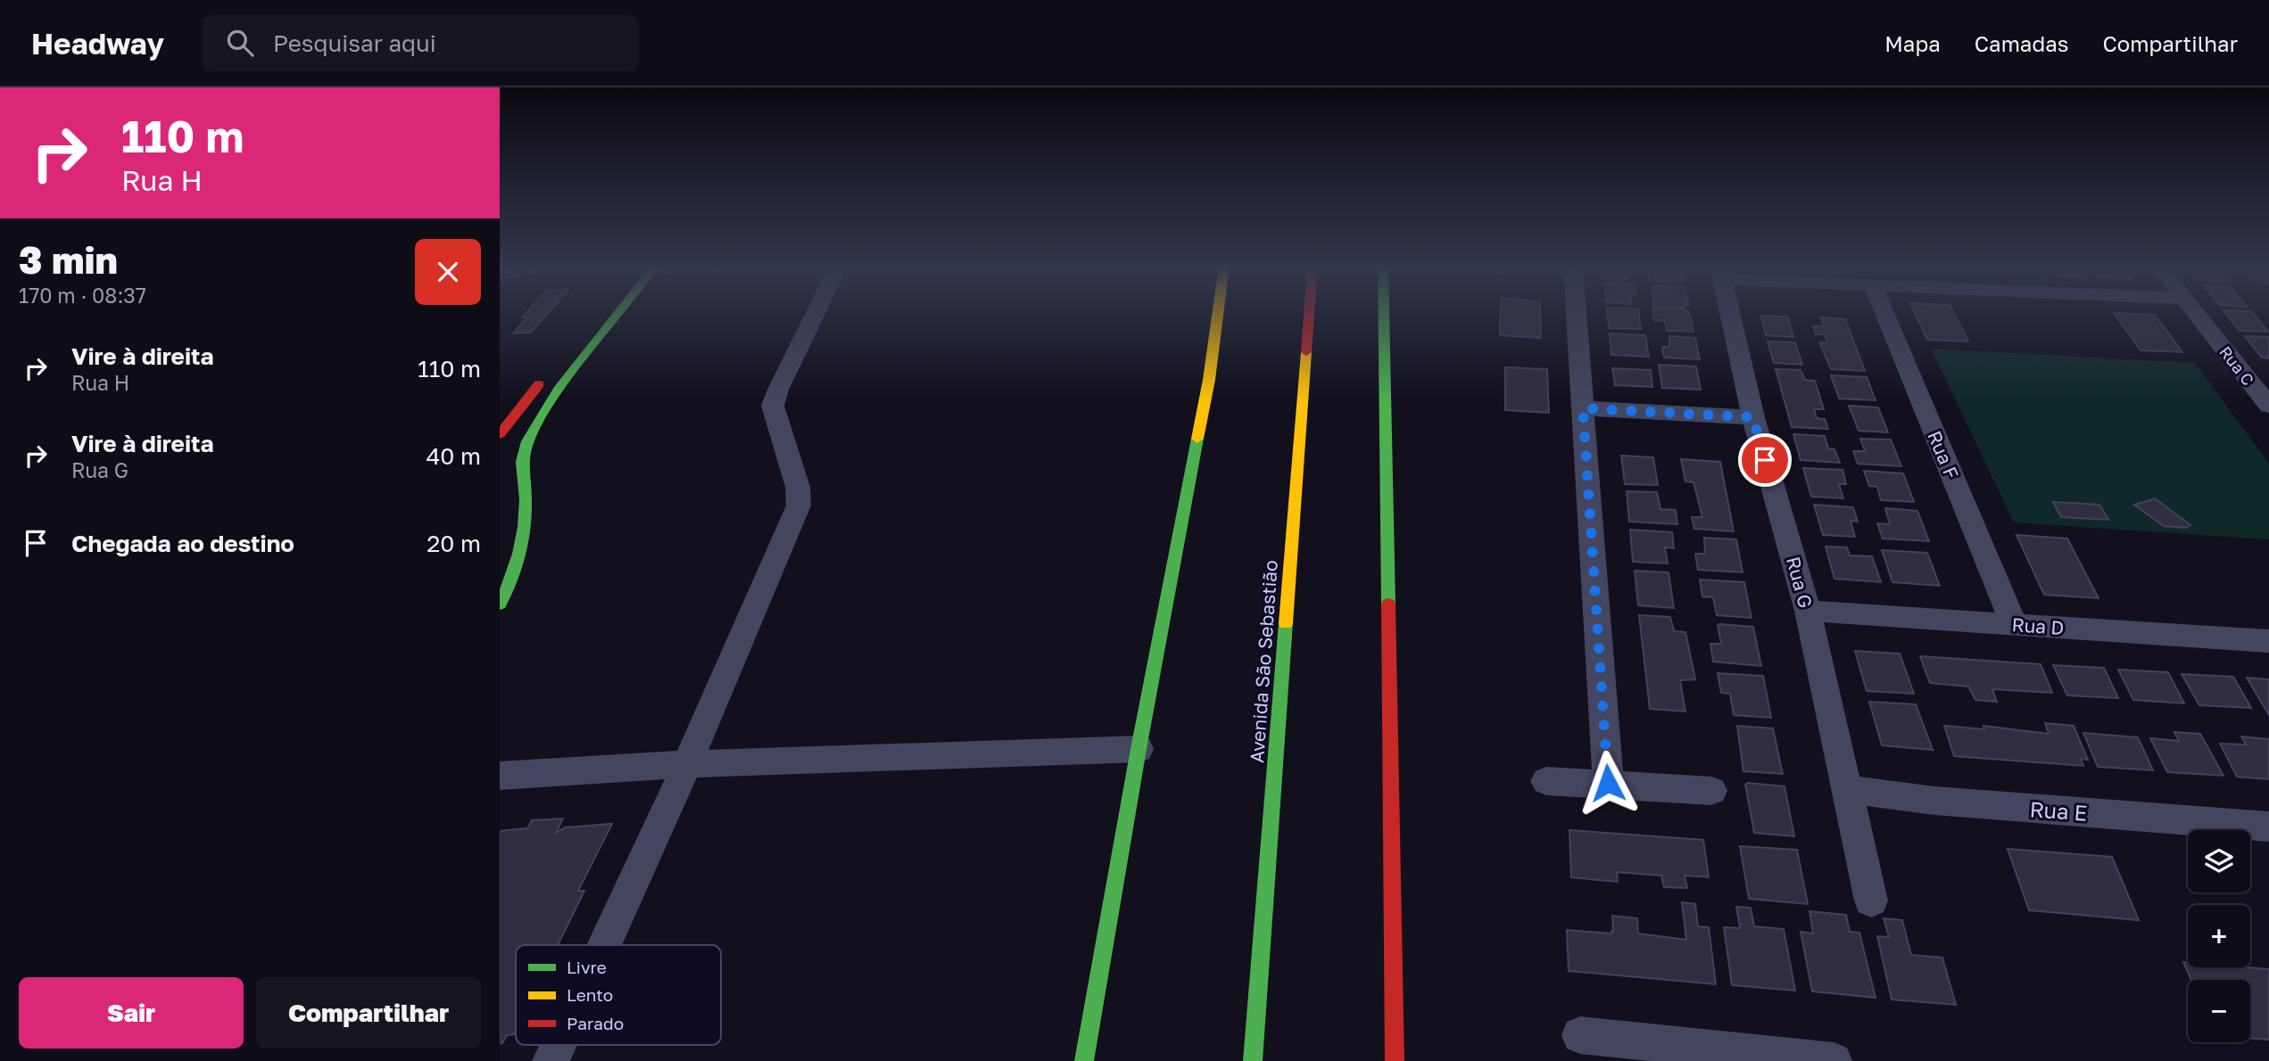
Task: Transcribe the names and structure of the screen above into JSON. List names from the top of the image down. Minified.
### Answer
{"streets":{"main road":["Avenida São Sebastião"],"street":["Rua C","Rua F","Rua G","Rua D","Rua E"]},"crossings":[["Rua F","Rua D"],["Rua G","Rua D"],["Rua G","Rua E"]],"legend":["Livre","Lento","Parado"],"page":{"header":"Headway","search":"Pesquisar aqui","nav":["Mapa","Camadas","Compartilhar"],"turn":["110 m","Rua H"],"heading":["3 min","170 m · 08:37"],"list":[{"name":"Vire à direita","note":"Rua H","value":"110 m"},{"name":"Vire à direita","note":"Rua G","value":"40 m"},{"name":"Chegada ao destino","value":"20 m"}],"map_buttons":["+","−"],"buttons":["Sair","Compartilhar"]}}
